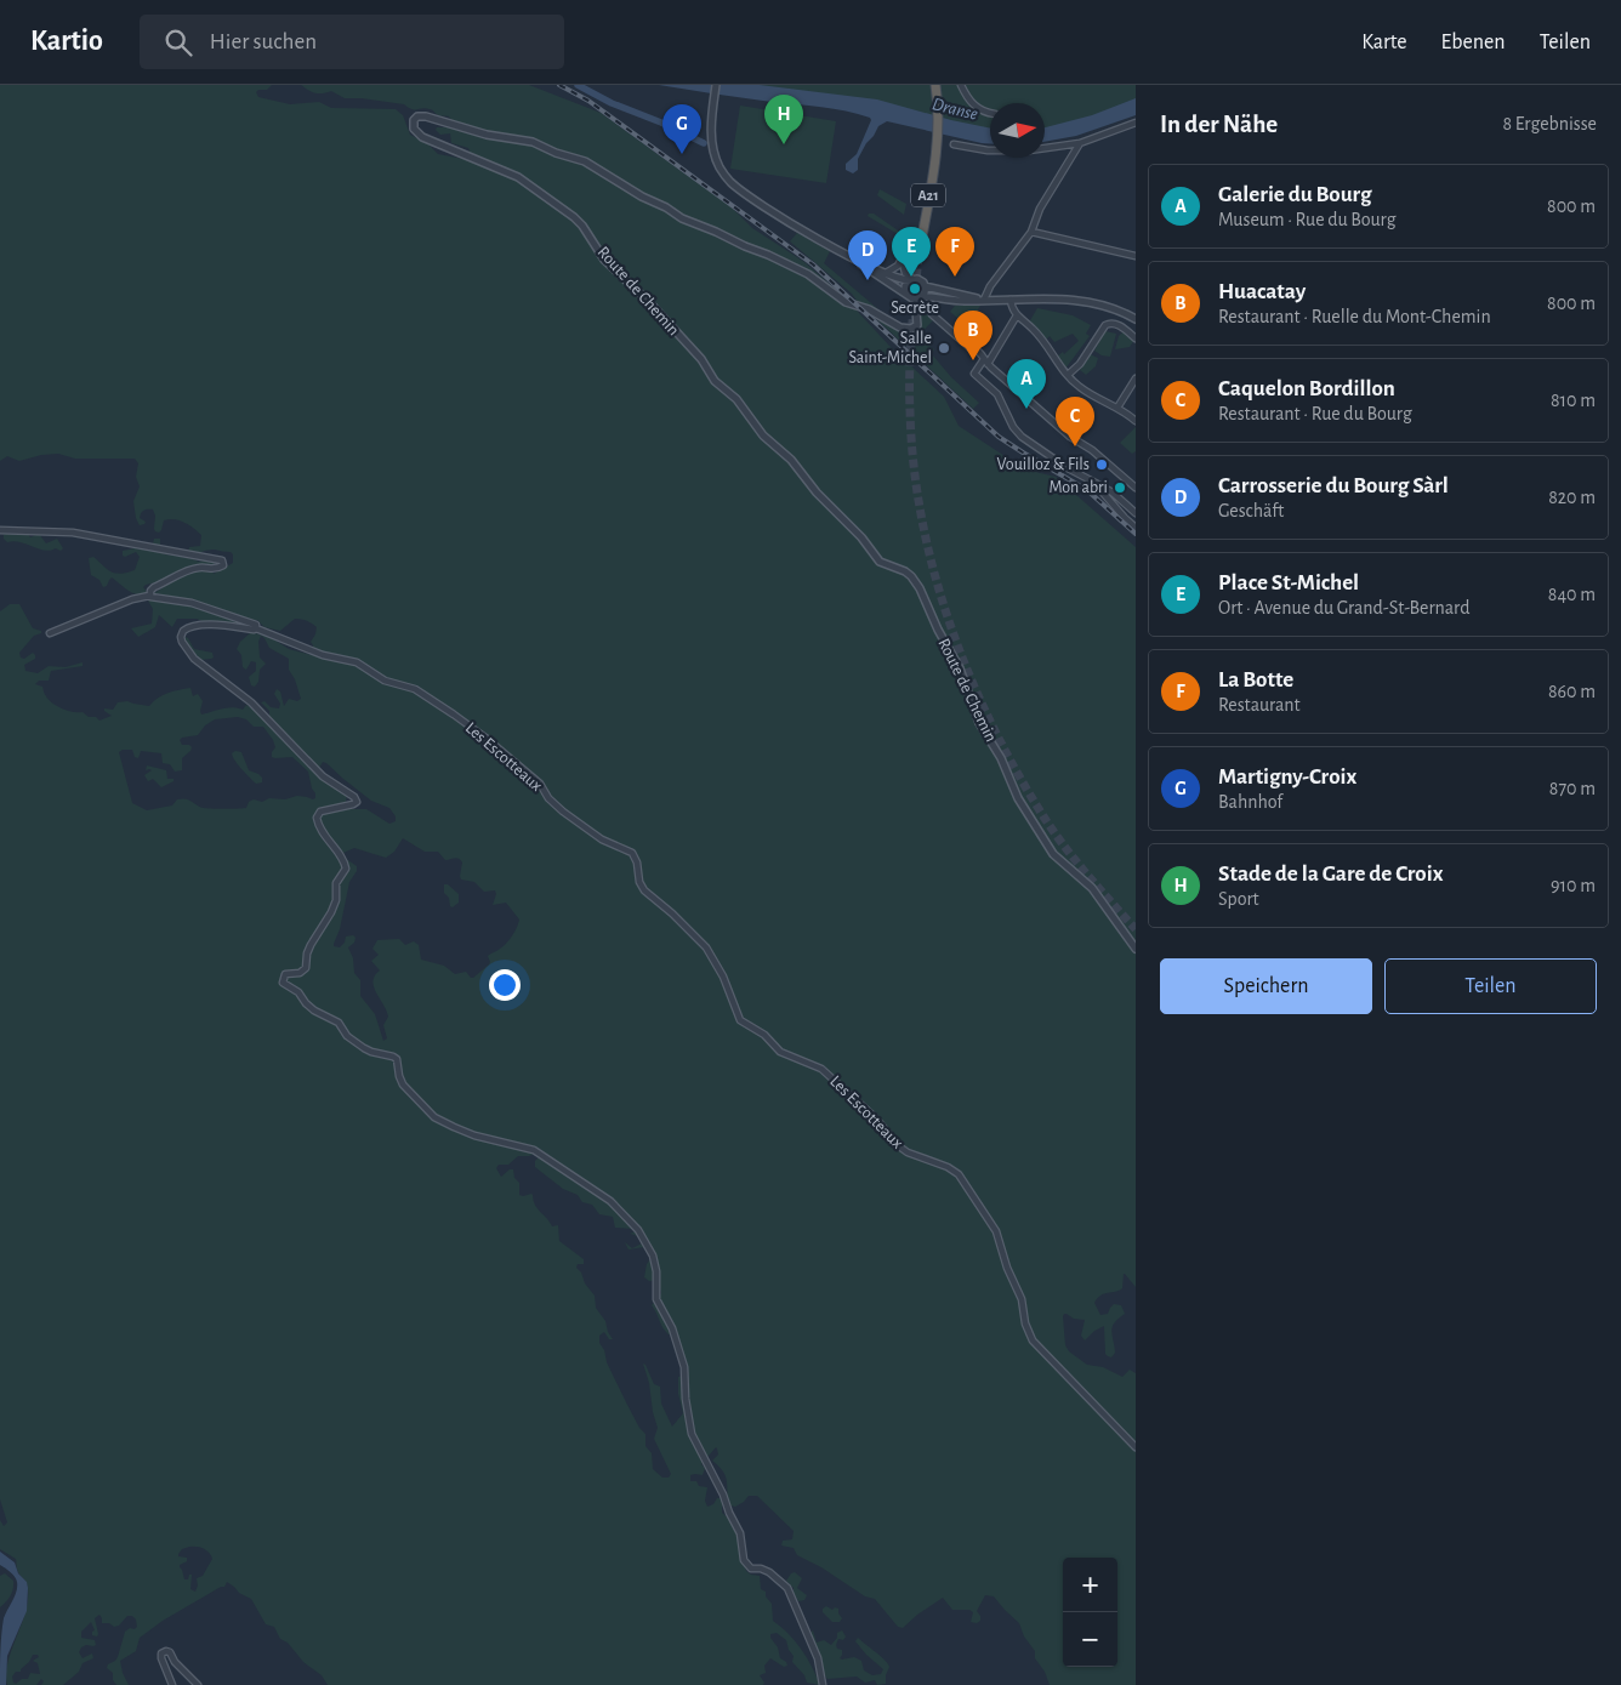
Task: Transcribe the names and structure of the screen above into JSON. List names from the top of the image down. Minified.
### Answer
{"streets":{"highway":["A21"],"street":["Route de Chemin","Les Escotteaux"]},"water":["Dranse"],"places":["Secrète","Salle Saint-Michel","Vouilloz & Fils","Mon abri"],"north":"right","page":{"header":"Kartio","search":"Hier suchen","nav":["Karte","Ebenen","Teilen"],"heading":["In der Nähe","8 Ergebnisse"],"pins":["H","G","E","F","D","B","A","C"],"list":[{"mark":"A","name":"Galerie du Bourg","note":"Museum · Rue du Bourg","value":"800 m"},{"mark":"B","name":"Huacatay","note":"Restaurant · Ruelle du Mont-Chemin","value":"800 m"},{"mark":"C","name":"Caquelon Bordillon","note":"Restaurant · Rue du Bourg","value":"810 m"},{"mark":"D","name":"Carrosserie du Bourg Sàrl","note":"Geschäft","value":"820 m"},{"mark":"E","name":"Place St-Michel","note":"Ort · Avenue du Grand-St-Bernard","value":"840 m"},{"mark":"F","name":"La Botte","note":"Restaurant","value":"860 m"},{"mark":"G","name":"Martigny-Croix","note":"Bahnhof","value":"870 m"},{"mark":"H","name":"Stade de la Gare de Croix","note":"Sport","value":"910 m"}],"buttons":["Speichern","Teilen"],"map_buttons":["+","−"]}}
